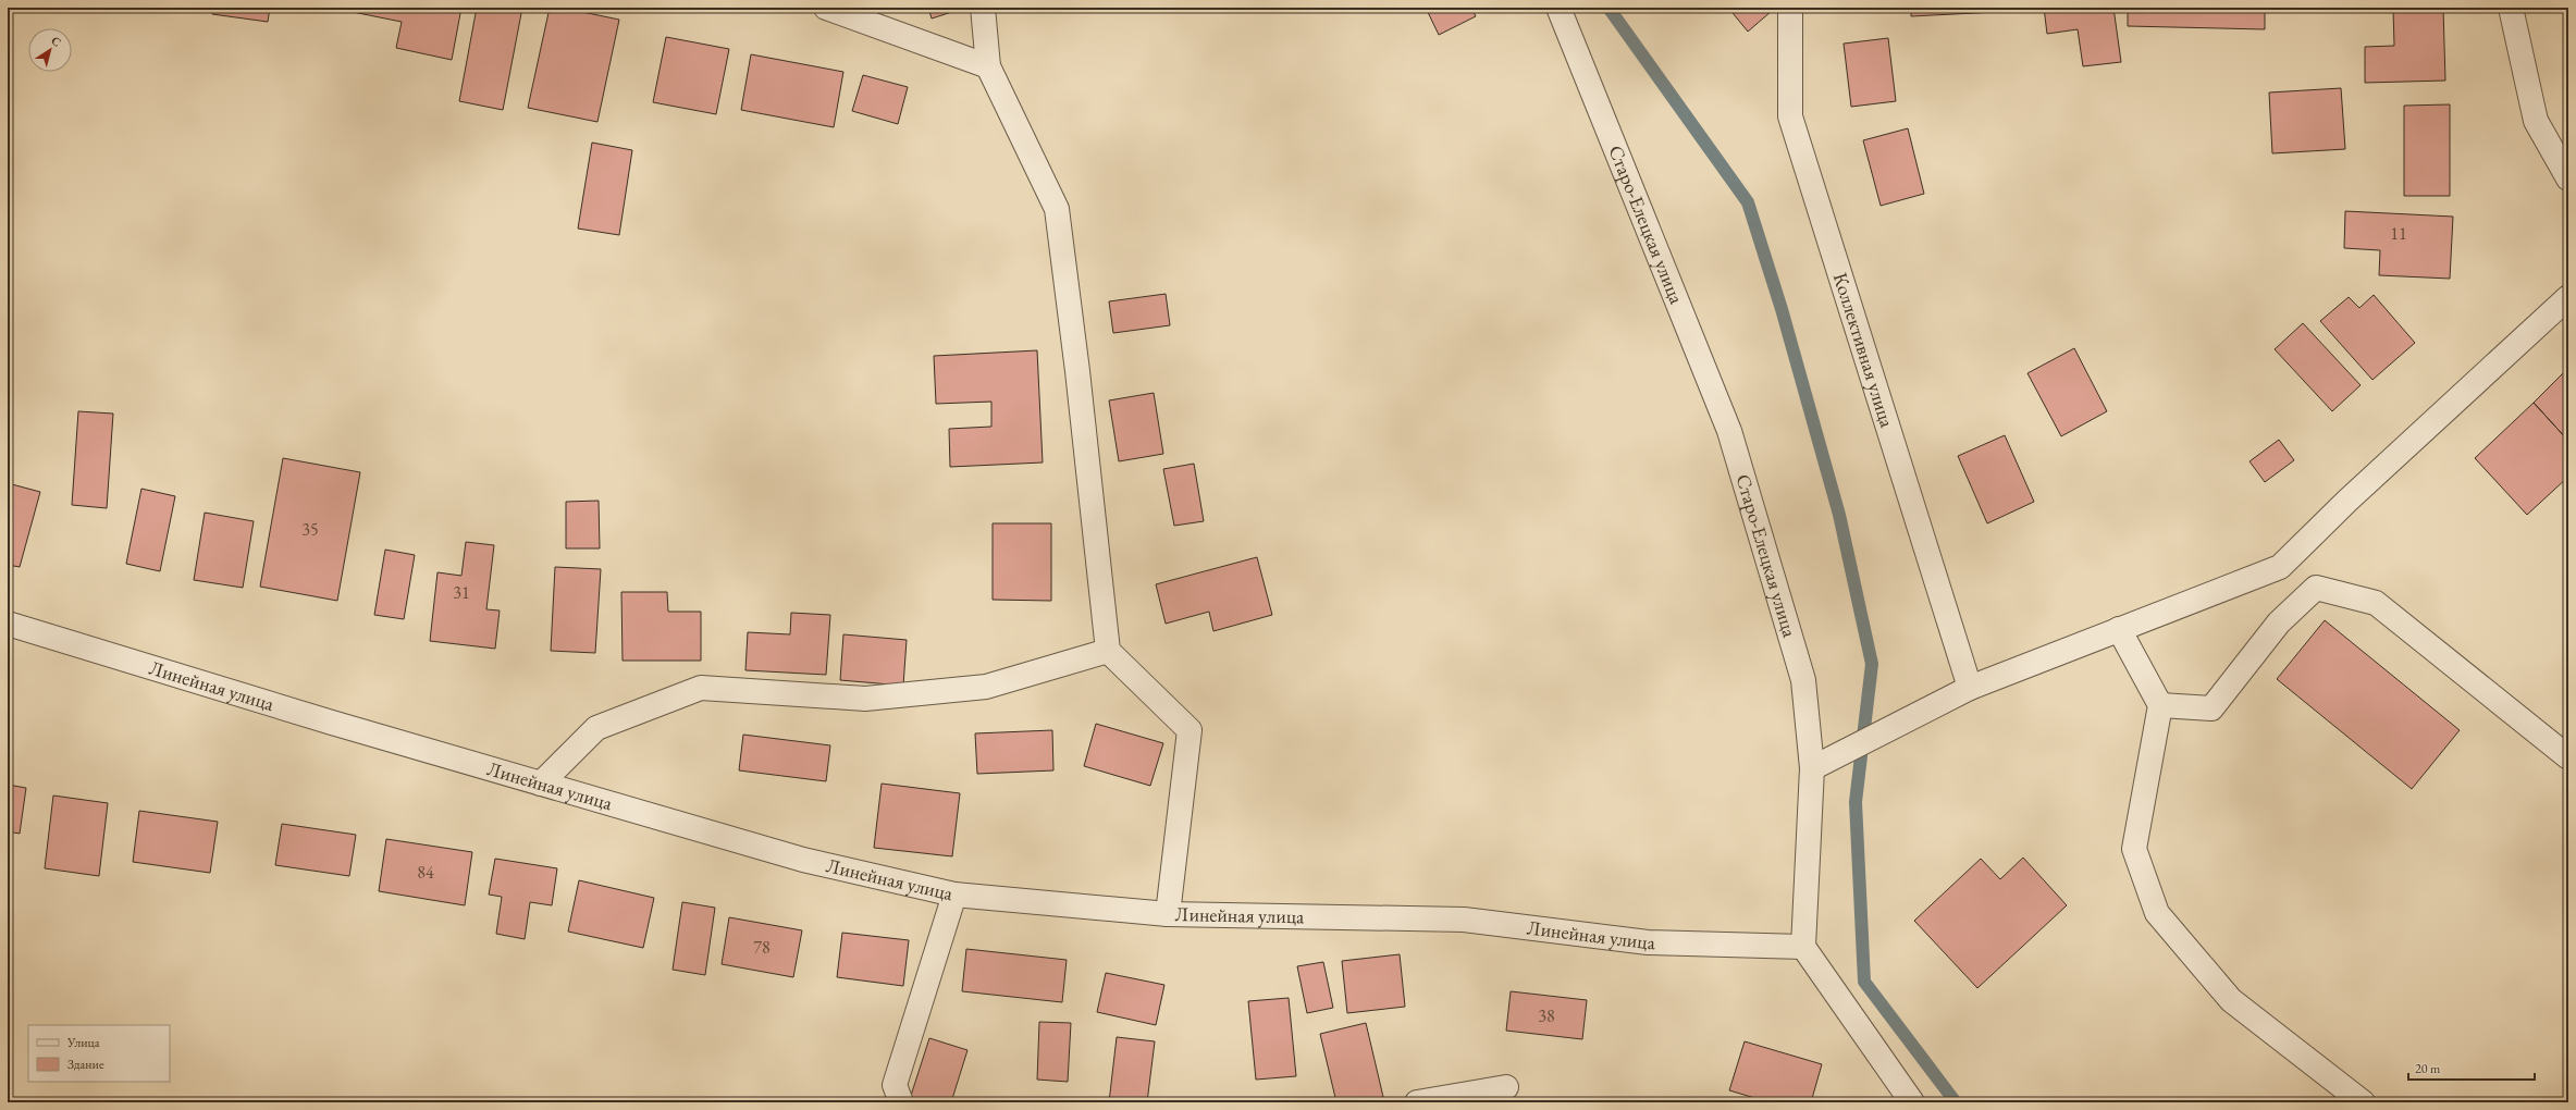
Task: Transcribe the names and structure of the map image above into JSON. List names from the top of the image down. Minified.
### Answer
{"streets":{"street":["Старо-Елецкая улица","Коллективная улица","Линейная улица"]},"crossings":[["Старо-Елецкая улица","Линейная улица"]],"house_numbers":["11","35","31","84","78","38"],"legend":["Улица","Здание"],"scale_bar":"20 m","north":"top right"}
